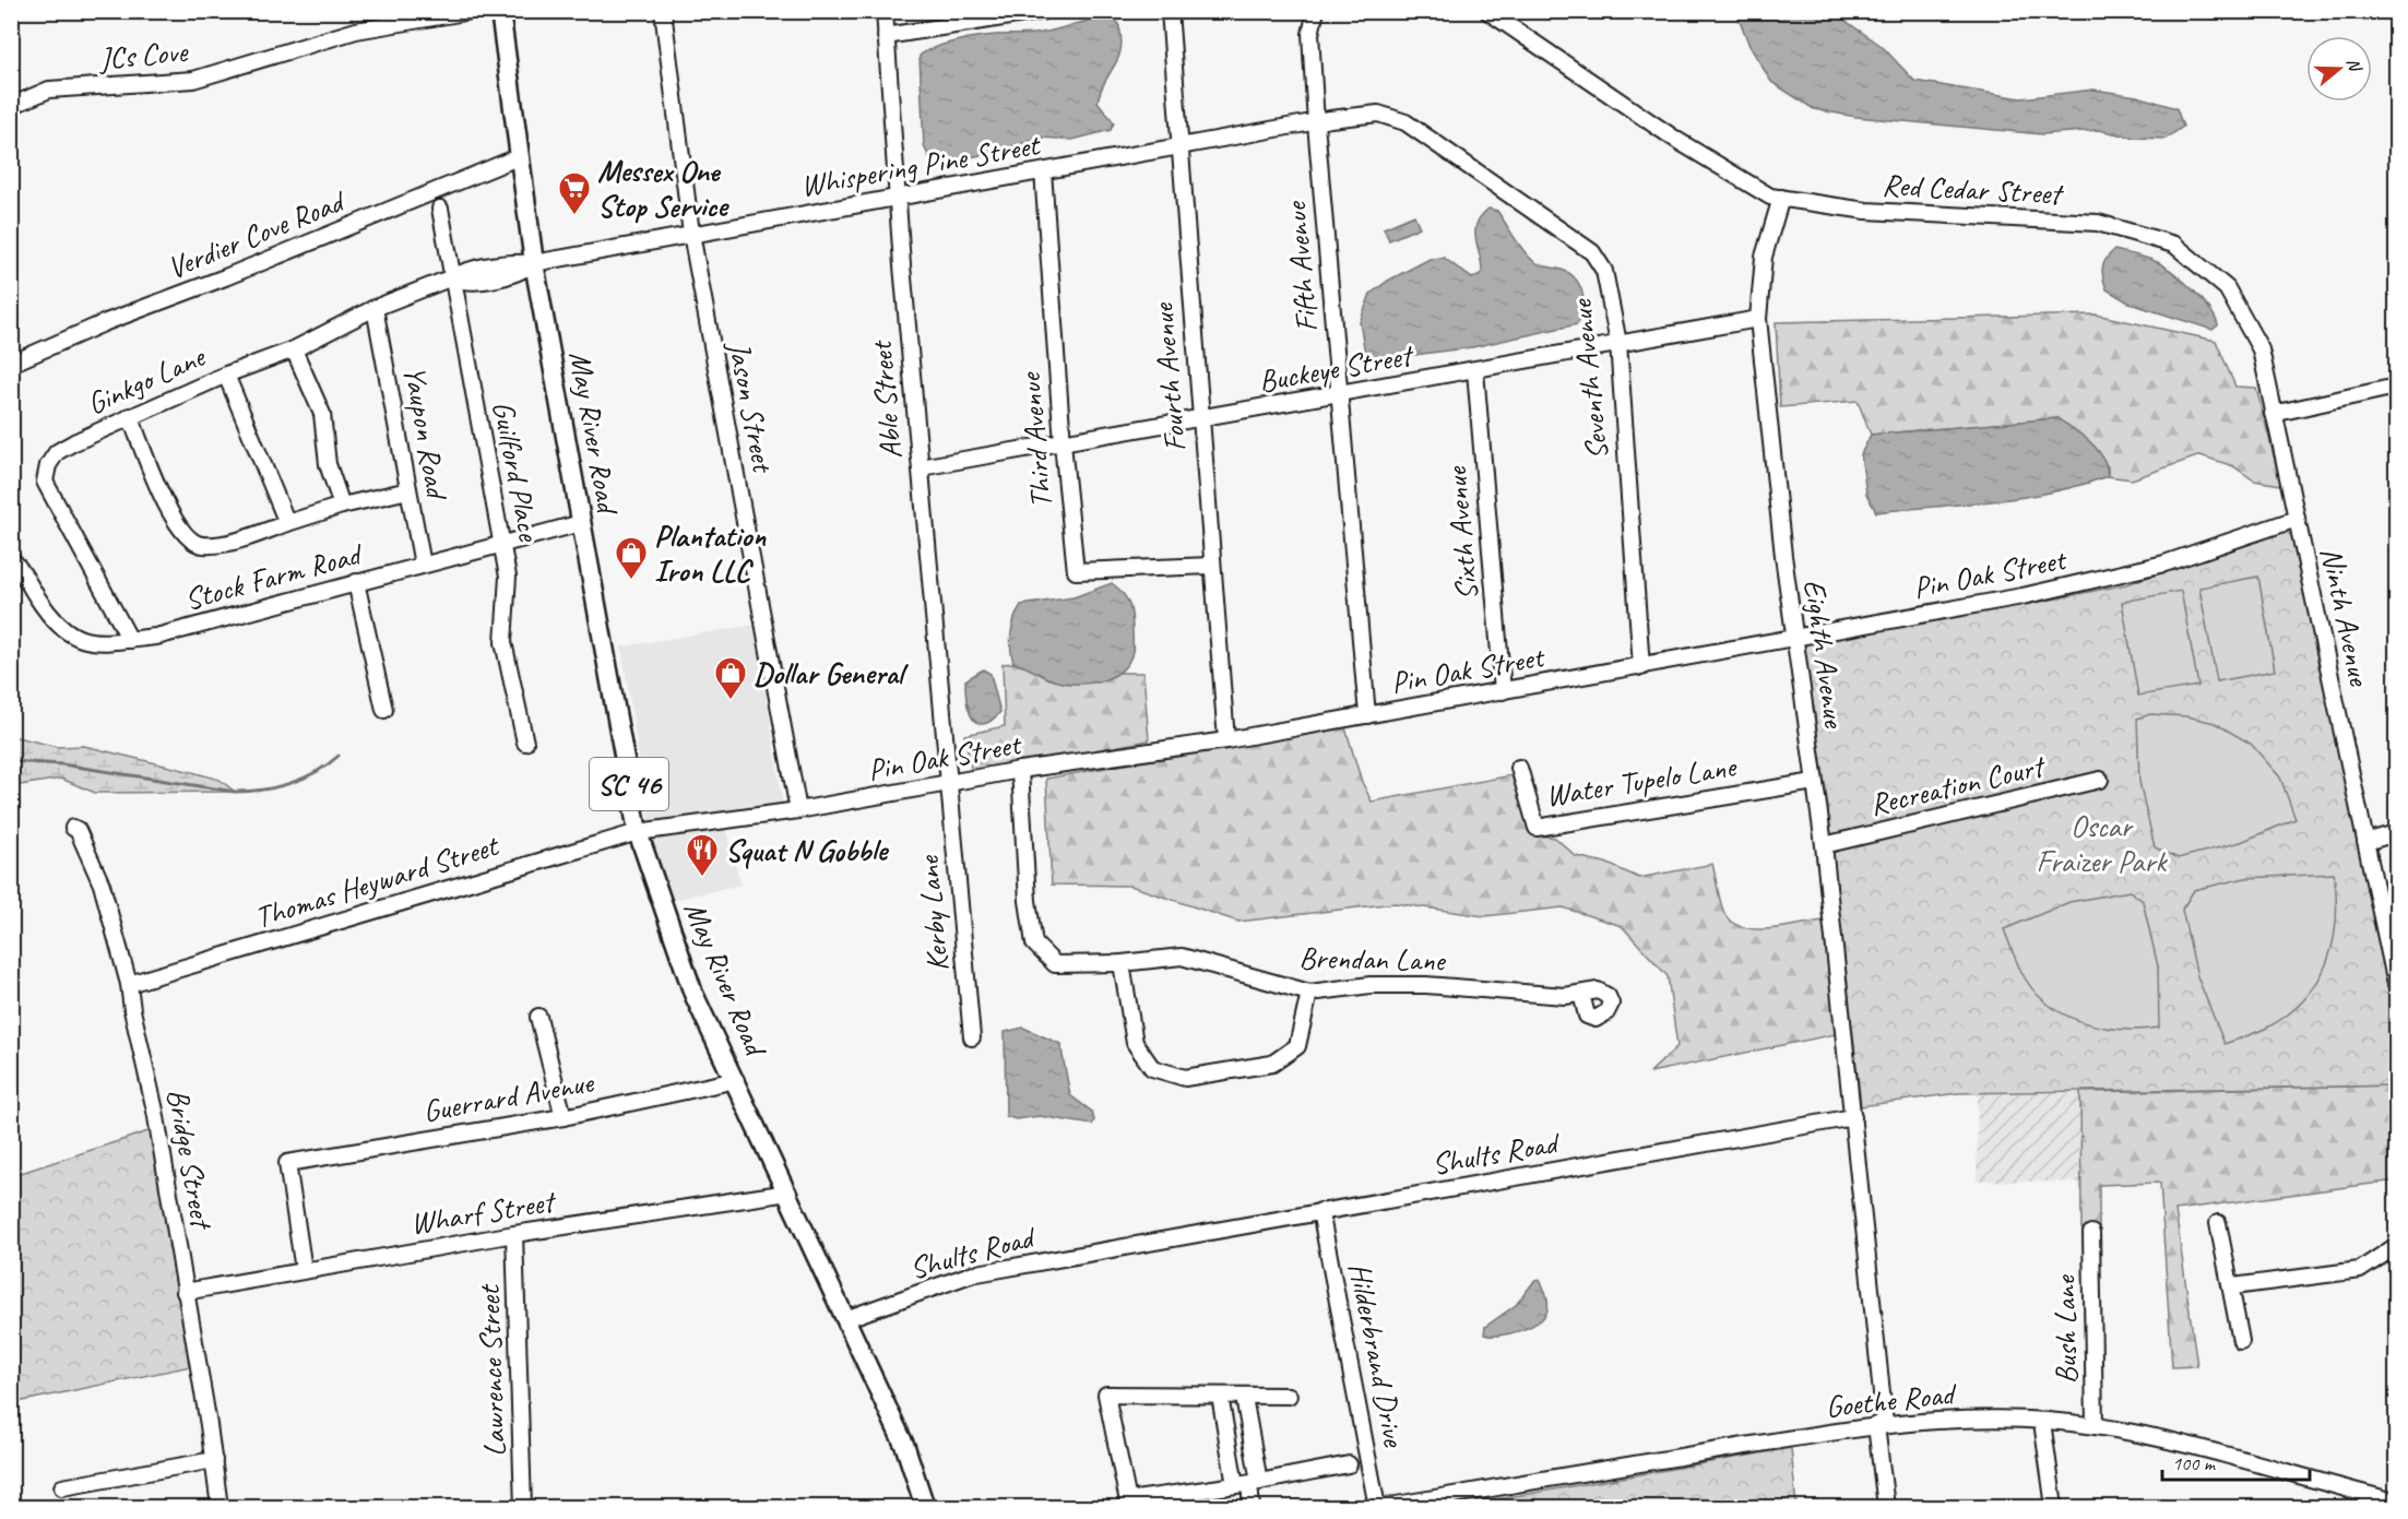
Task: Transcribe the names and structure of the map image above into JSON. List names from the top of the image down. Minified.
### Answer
{"streets":{"main road":["May River Road","SC 46"],"street":["JCs Cove","Whispering Pine Street","Red Cedar Street","Verdier Cove Road","Fifth Avenue","Buckeye Street","Fourth Avenue","Ginkgo Lane","Seventh Avenue","Able Street","Jason Street","Yaupon Road","Third Avenue","Guilford Place","Sixth Avenue","Pin Oak Street","Stock Farm Road","Ninth Avenue","Eighth Avenue","Water Tupelo Lane","Recreation Court","Thomas Heyward Street","Kerby Lane","Brendan Lane","Guerrard Avenue","Shults Road","Bridge Street","Wharf Street","Bush Lane","Hilderbrand Drive","Lawrence Street","Goethe Road"]},"crossings":[["Whispering Pine Street","Fifth Avenue"],["Whispering Pine Street","Fourth Avenue"],["Whispering Pine Street","Ginkgo Lane"],["Whispering Pine Street","Seventh Avenue"],["Whispering Pine Street","Able Street"],["Whispering Pine Street","Jason Street"],["Whispering Pine Street","May River Road"],["Whispering Pine Street","Third Avenue"],["Red Cedar Street","Ninth Avenue"],["Red Cedar Street","Eighth Avenue"],["Verdier Cove Road","May River Road"],["Fifth Avenue","Buckeye Street"],["Fifth Avenue","Seventh Avenue"],["Fifth Avenue","Pin Oak Street"],["Buckeye Street","Fourth Avenue"],["Buckeye Street","Seventh Avenue"],["Buckeye Street","Able Street"],["Buckeye Street","Third Avenue"],["Buckeye Street","Sixth Avenue"],["Buckeye Street","Eighth Avenue"],["Fourth Avenue","Third Avenue"],["Fourth Avenue","Pin Oak Street"],["Ginkgo Lane","Yaupon Road"],["Ginkgo Lane","May River Road"],["Ginkgo Lane","Guilford Place"],["Ginkgo Lane","Stock Farm Road"],["Seventh Avenue","Pin Oak Street"],["Able Street","Pin Oak Street"],["Able Street","Kerby Lane"],["Jason Street","Pin Oak Street"],["Yaupon Road","Stock Farm Road"],["May River Road","Pin Oak Street"],["May River Road","Stock Farm Road"],["May River Road","Thomas Heyward Street"],["May River Road","Guerrard Avenue"],["May River Road","Shults Road"],["May River Road","Wharf Street"],["Guilford Place","Stock Farm Road"],["Sixth Avenue","Pin Oak Street"],["Pin Oak Street","Ninth Avenue"],["Pin Oak Street","Eighth Avenue"],["Pin Oak Street","Thomas Heyward Street"],["Pin Oak Street","Kerby Lane"],["Pin Oak Street","Brendan Lane"],["Eighth Avenue","Water Tupelo Lane"],["Eighth Avenue","Recreation Court"],["Eighth Avenue","Shults Road"],["Thomas Heyward Street","Bridge Street"],["Guerrard Avenue","Wharf Street"],["Shults Road","Hilderbrand Drive"],["Bridge Street","Wharf Street"],["Wharf Street","Lawrence Street"],["Bush Lane","Goethe Road"]],"parks":["Oscar Fraizer Park"],"places":{"supermarket":["Messex One Stop Service"],"shop":["Plantation Iron LLC","Dollar General"],"restaurant":["Squat N Gobble"]},"scale_bar":"100 m","north":"right"}
